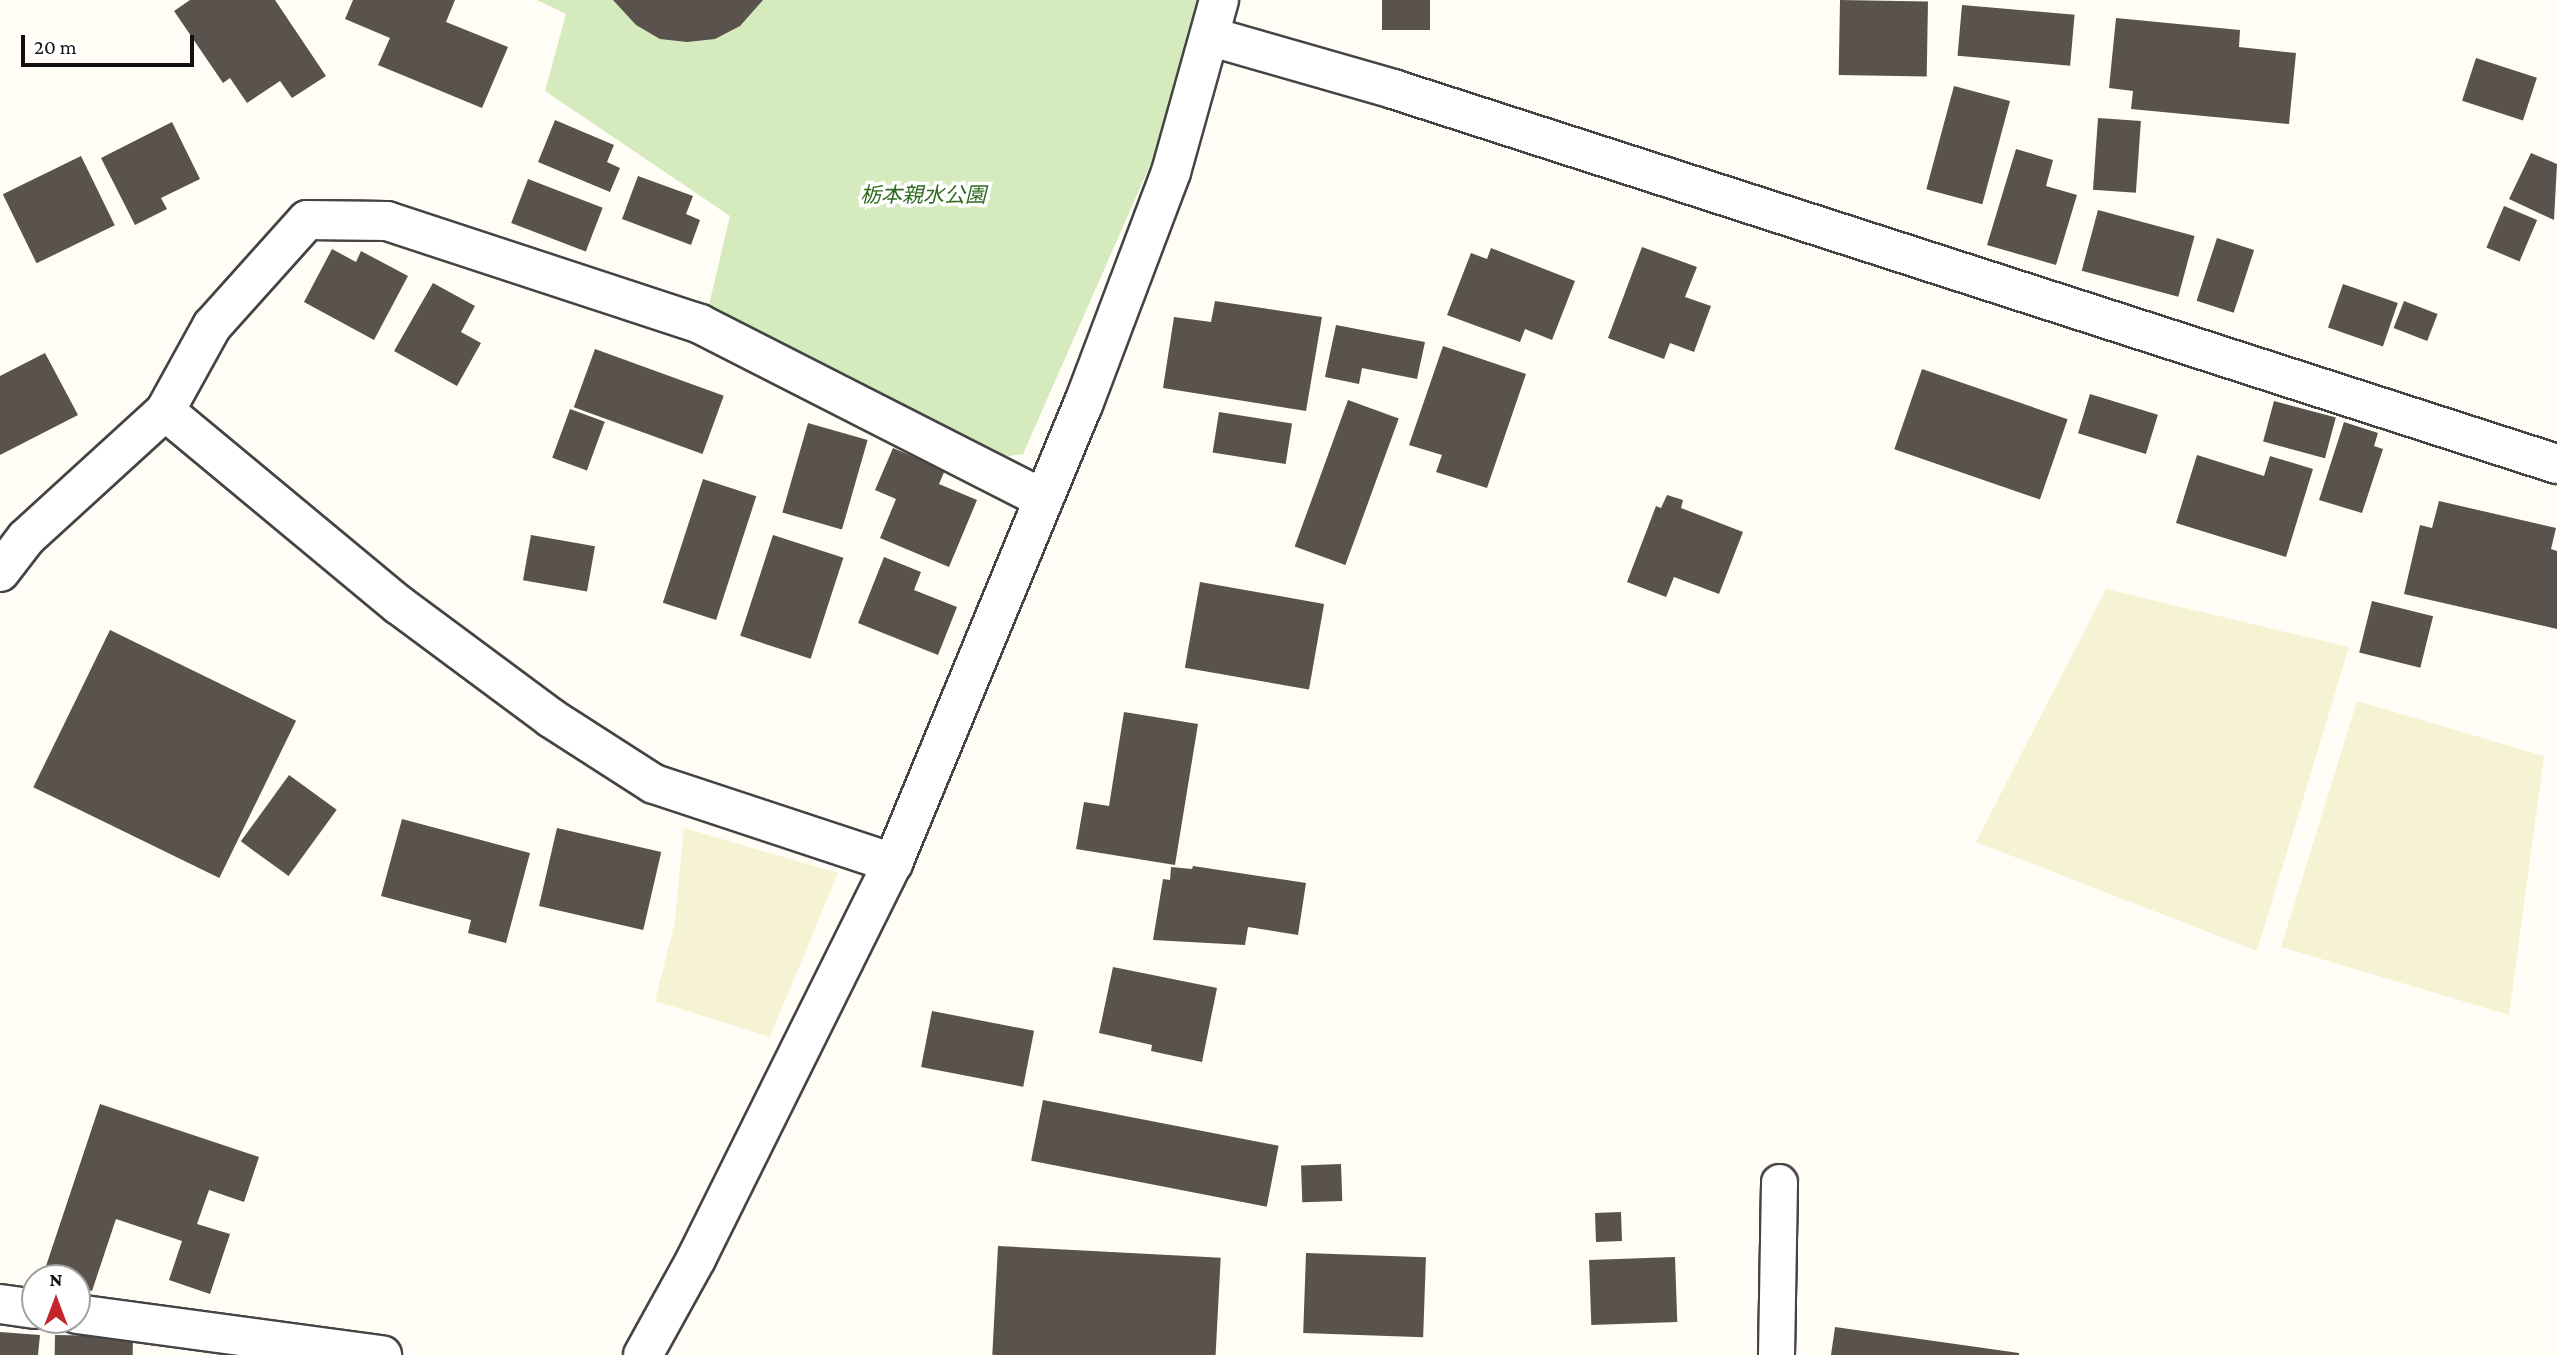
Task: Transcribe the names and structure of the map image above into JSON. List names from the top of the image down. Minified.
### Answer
{"parks":["栃本親水公園"],"scale_bar":"20 m","north":"top"}
